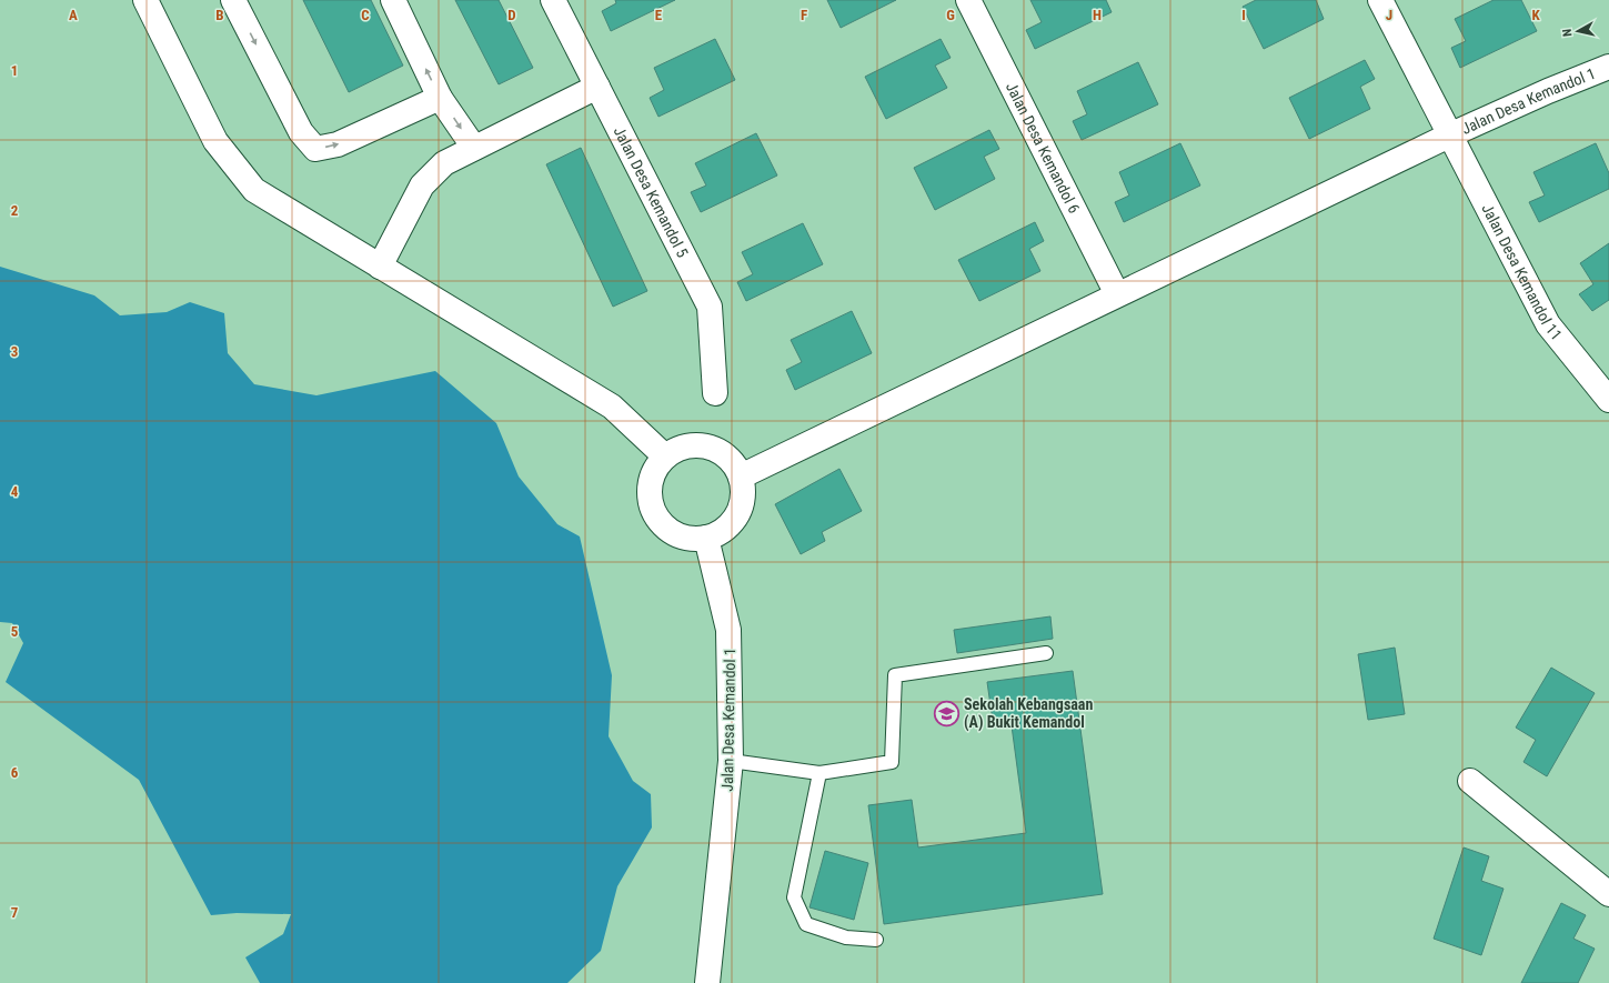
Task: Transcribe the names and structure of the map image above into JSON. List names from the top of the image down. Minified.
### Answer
{"streets":{"street":["Jalan Desa Kemandol 1","Jalan Desa Kemandol 6","Jalan Desa Kemandol 5","Jalan Desa Kemandol 11"]},"crossings":[["Jalan Desa Kemandol 1","Jalan Desa Kemandol 6"],["Jalan Desa Kemandol 1","Jalan Desa Kemandol 11"]],"places":{"school or university":["Sekolah Kebangsaan (A) Bukit Kemandol"]},"north":"left","grid":{"columns":["A","B","C","D","E","F","G","H","I","J","K"],"rows":["1","2","3","4","5","6","7"]}}
